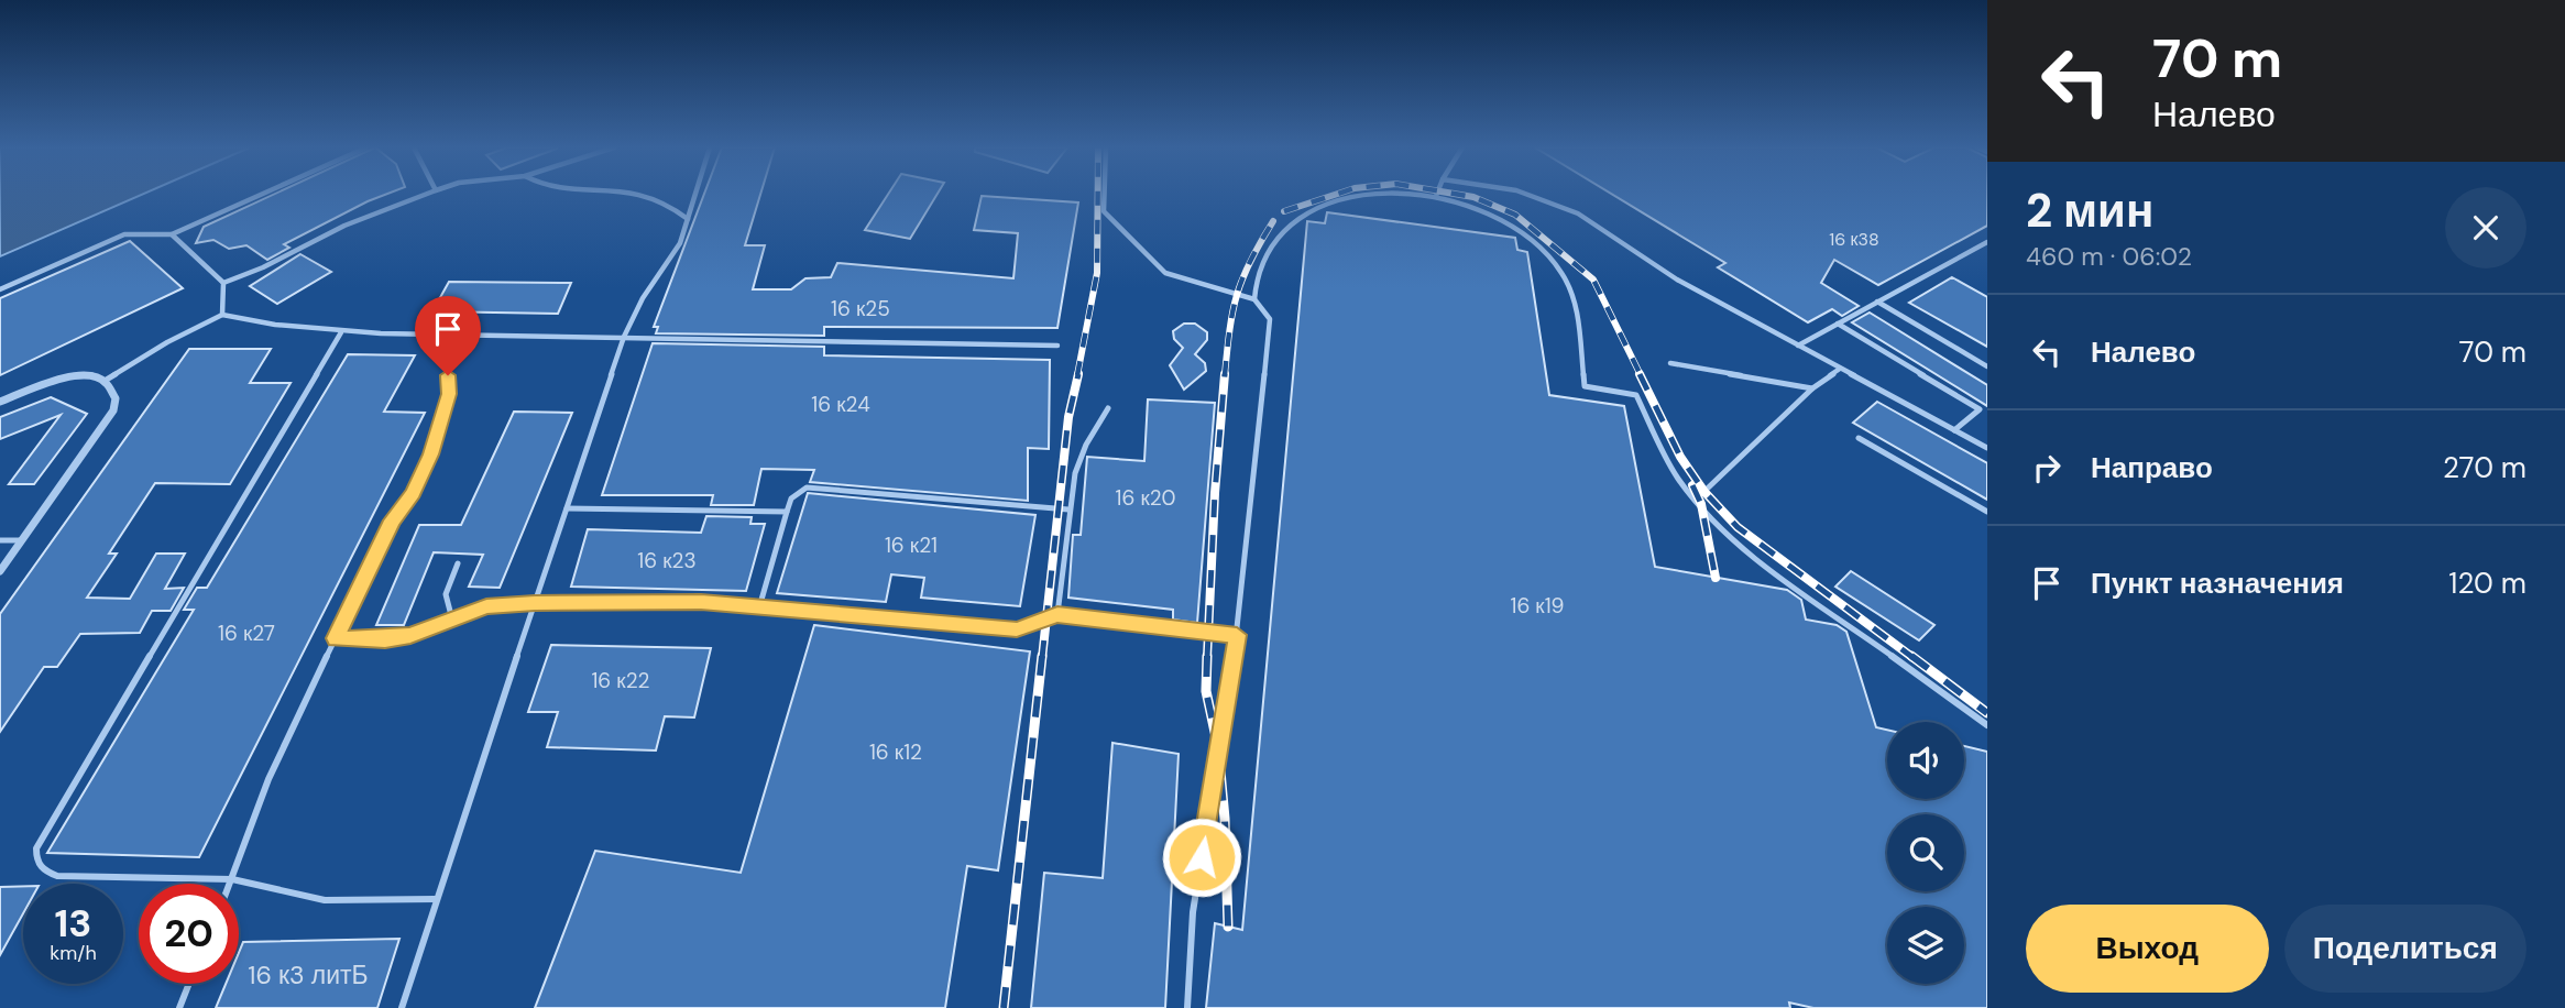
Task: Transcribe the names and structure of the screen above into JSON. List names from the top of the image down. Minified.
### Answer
{"house_numbers":["16 к38","16 к25","16 к24","16 к20","16 к21","16 к23","16 к19","16 к27","16 к22","16 к12","16 к3 литБ"],"page":{"turn":["70 m","Налево"],"heading":["2 мин","460 m · 06:02"],"list":[{"name":"Налево","value":"70 m"},{"name":"Направо","value":"270 m"},{"name":"Пункт назначения","value":"120 m"}],"speed":"13 km/h","limit":"20","buttons":["Выход","Поделиться"]}}
